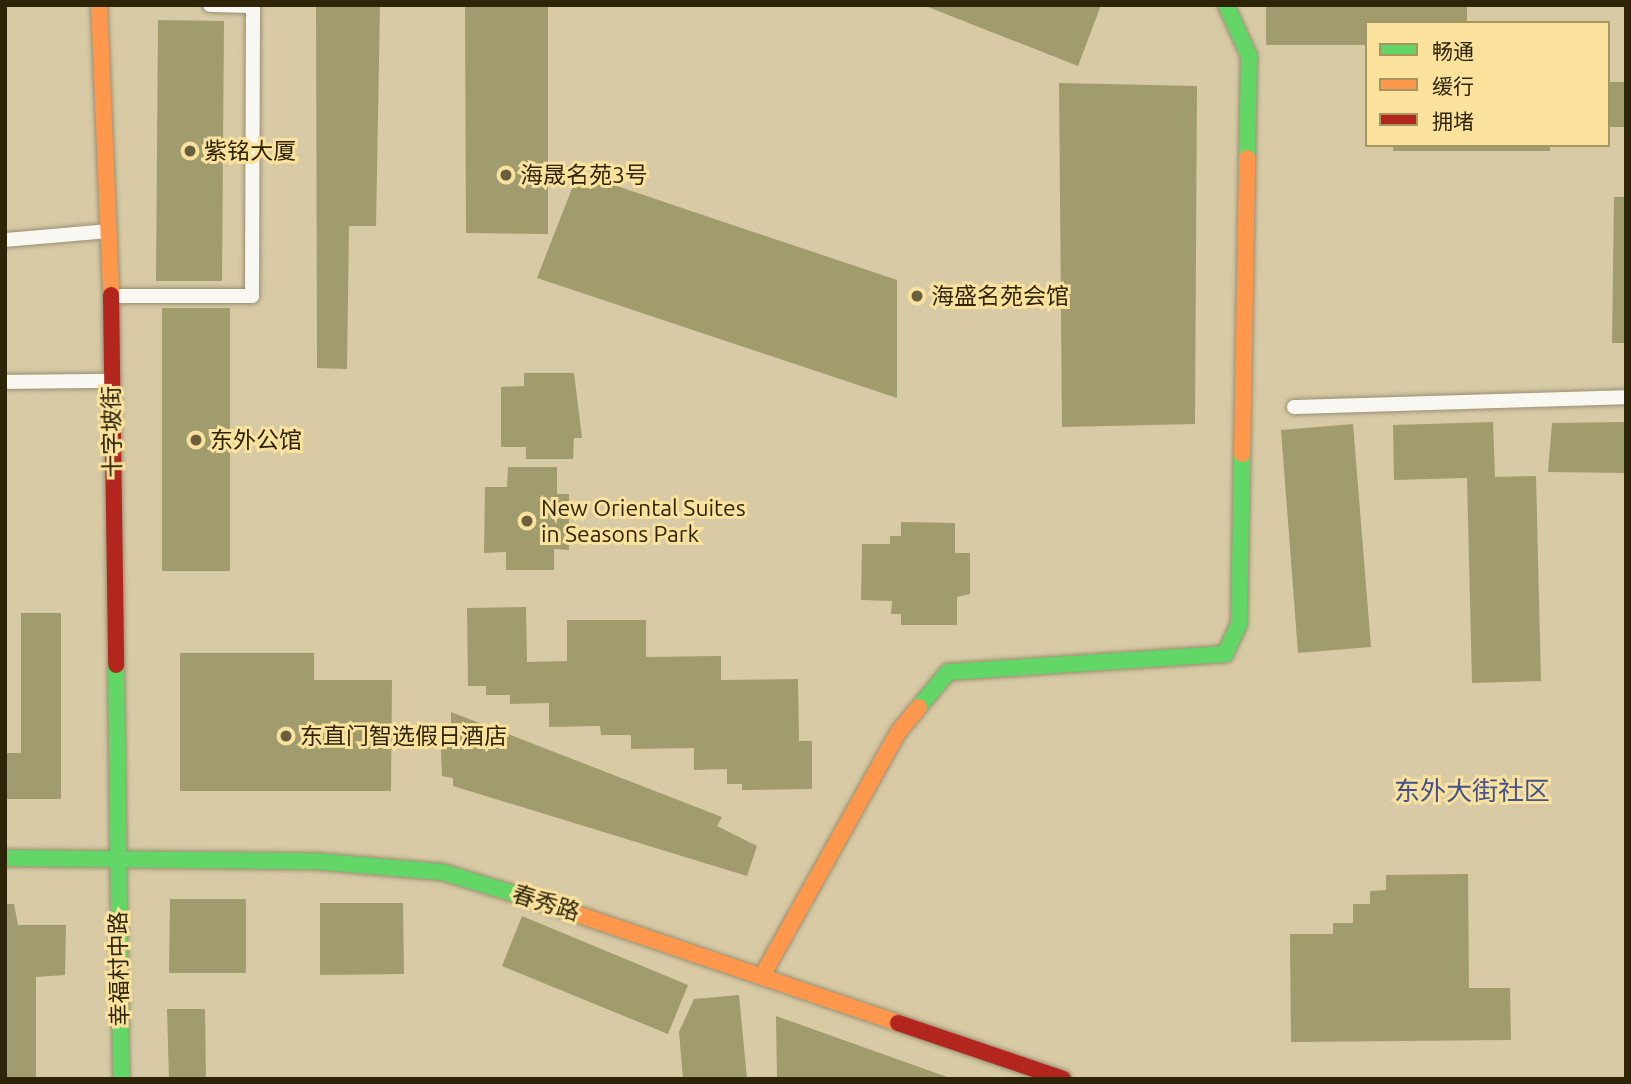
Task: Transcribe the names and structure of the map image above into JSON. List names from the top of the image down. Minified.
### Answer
{"streets":{"street":["十字坡街","春秀路","幸福村中路"]},"crossings":[["十字坡街","春秀路"],["十字坡街","幸福村中路"],["春秀路","幸福村中路"]],"districts":["东外大街社区"],"places":["紫铭大厦","海晟名苑3号","海盛名苑会馆","东外公馆","New Oriental Suites in Seasons Park","东直门智选假日酒店"],"legend":["畅通","缓行","拥堵"]}
